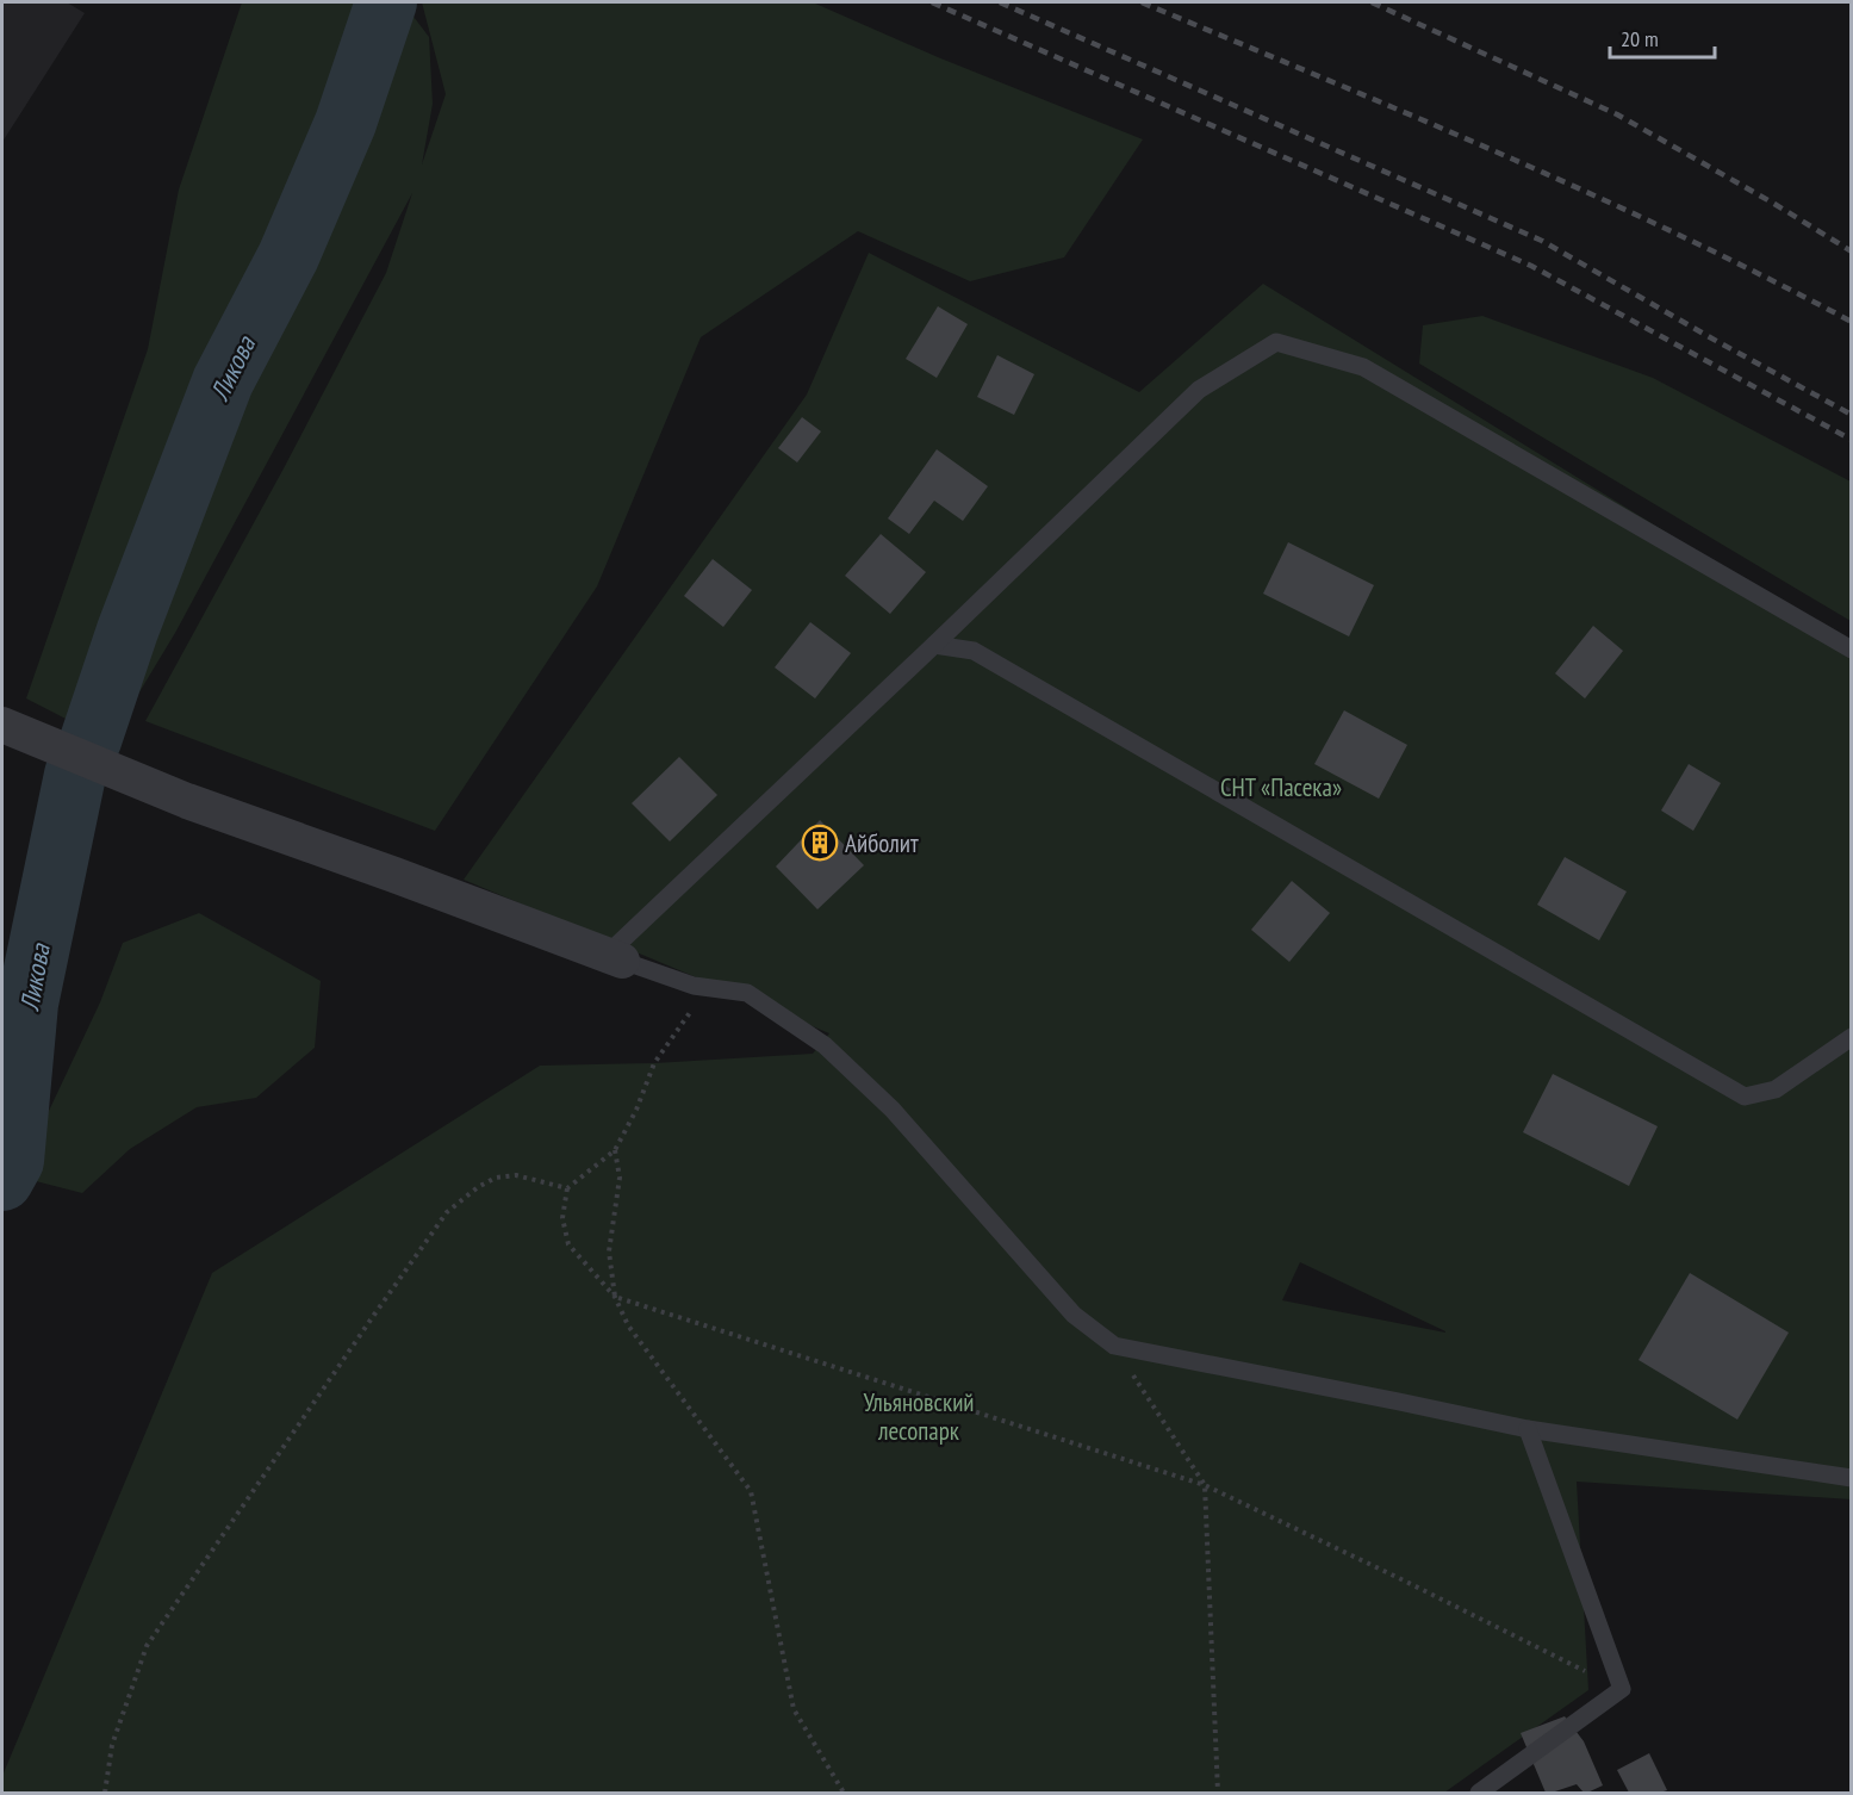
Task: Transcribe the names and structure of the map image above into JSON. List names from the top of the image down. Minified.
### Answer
{"water":["Ликова"],"parks":["СНТ «Пасека»","Ульяновский лесопарк"],"places":{"building":["Айболит"]},"scale_bar":"20 m"}
